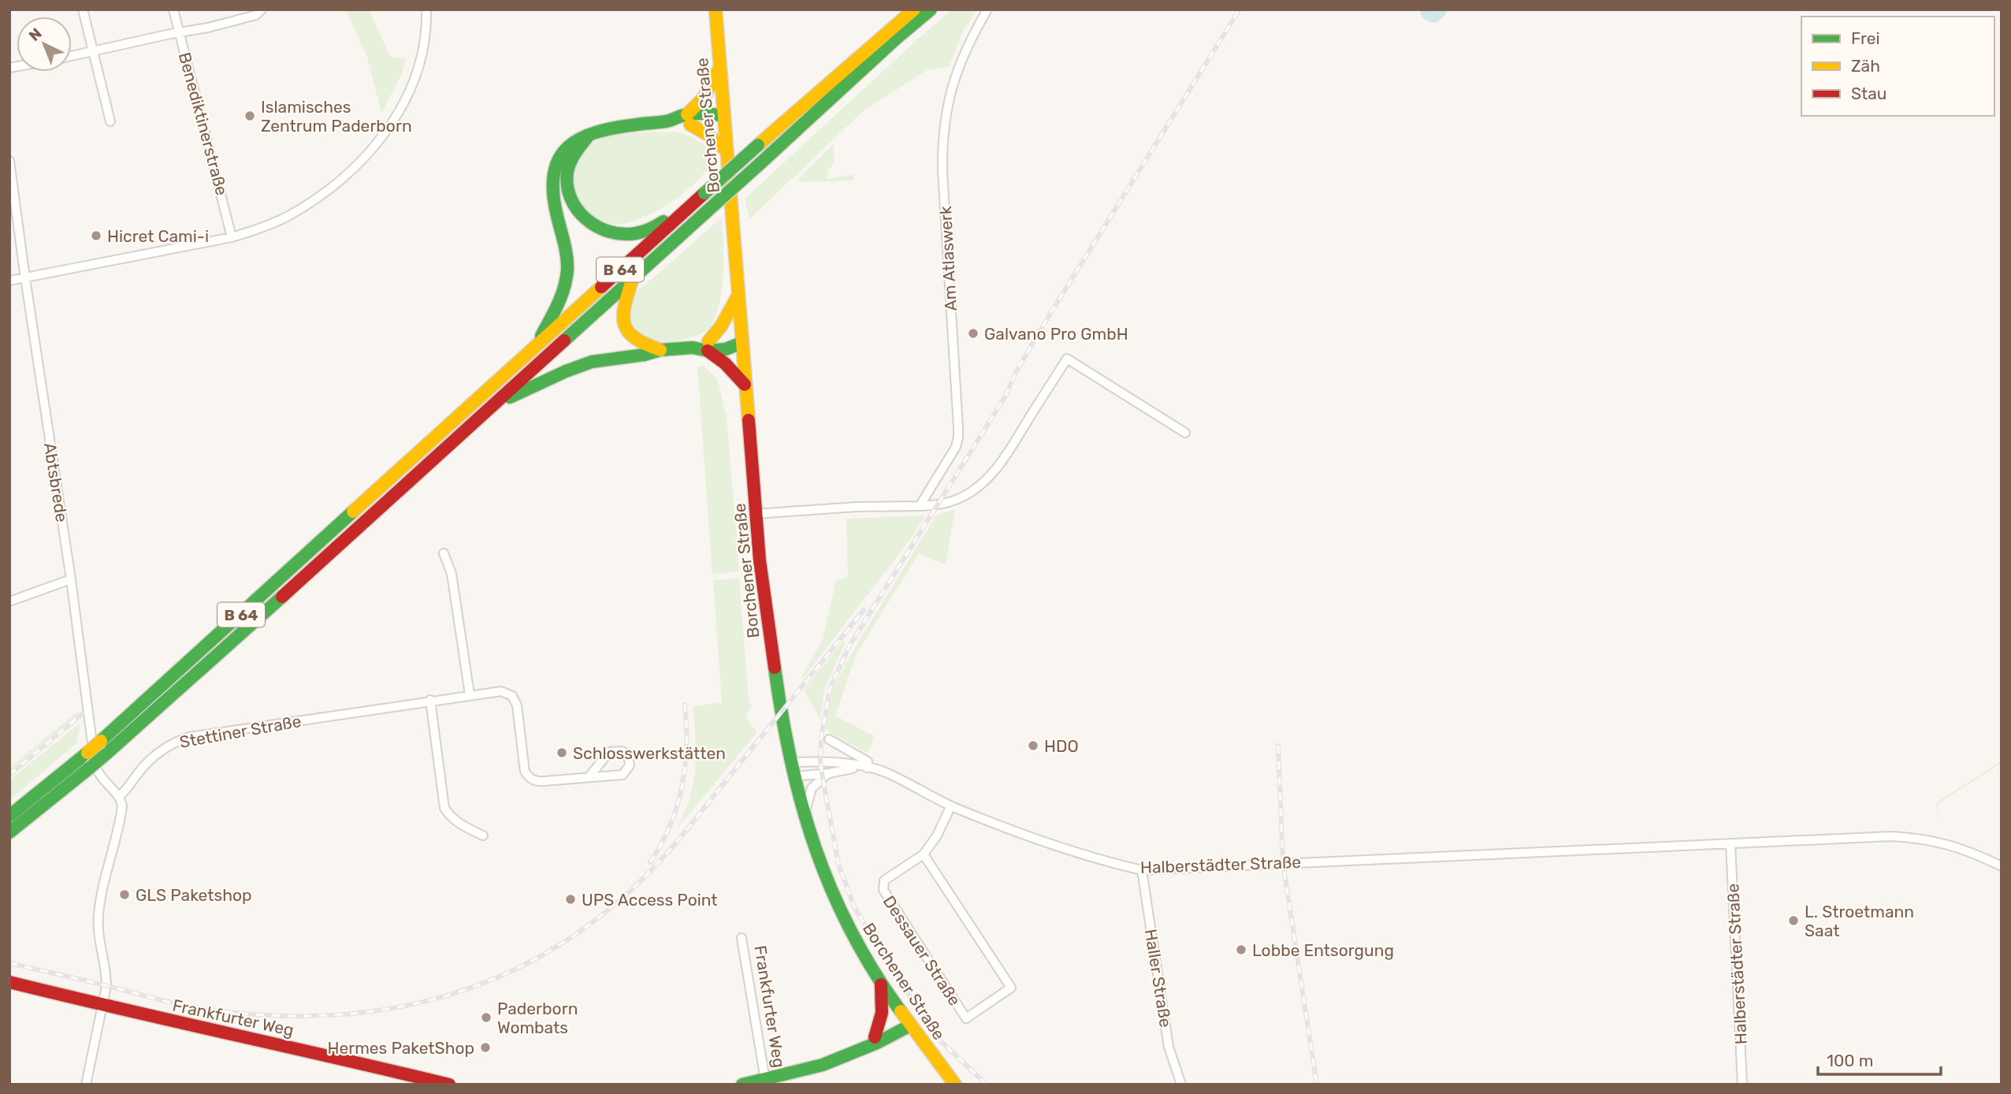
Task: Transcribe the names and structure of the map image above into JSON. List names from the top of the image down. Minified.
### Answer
{"streets":{"main road":["Borchener Straße","B 64","Frankfurter Weg"],"street":["Benediktinerstraße","Am Atlaswerk","Abtsbrede","Stettiner Straße","Halberstädter Straße","Dessauer Straße","Haller Straße"]},"crossings":[["Borchener Straße","Halberstädter Straße"],["Borchener Straße","Frankfurter Weg"],["Abtsbrede","Stettiner Straße"],["Halberstädter Straße","Dessauer Straße"],["Halberstädter Straße","Haller Straße"]],"places":["Islamisches Zentrum Paderborn","Hicret Cami-i","Galvano Pro GmbH","HDO","Schlosswerkstätten","GLS Paketshop","UPS Access Point","L. Stroetmann Saat","Lobbe Entsorgung","Paderborn Wombats","Hermes PaketShop"],"legend":["Frei","Zäh","Stau"],"scale_bar":"100 m","north":"top left"}
